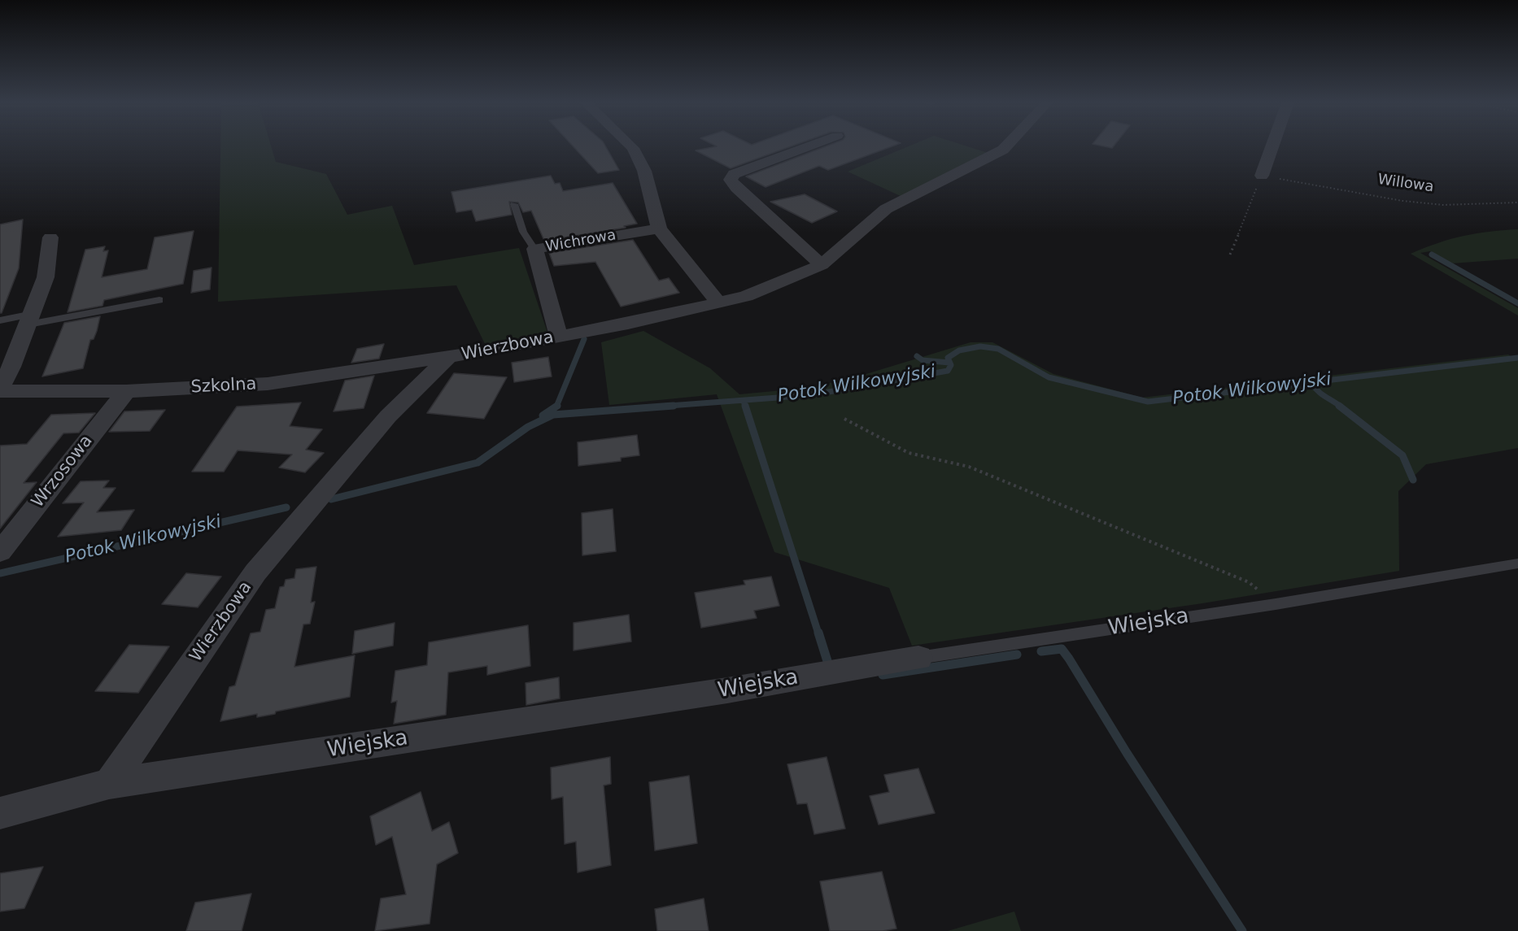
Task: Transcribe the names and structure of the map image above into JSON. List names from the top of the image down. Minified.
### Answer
{"streets":{"street":["Wichrowa","Wierzbowa","Szkolna","Wrzosowa","Wiejska"],"path":["Willowa"]},"crossings":[["Wichrowa","Wierzbowa"],["Wierzbowa","Szkolna"],["Wierzbowa","Wiejska"],["Szkolna","Wrzosowa"]],"water":["Potok Wilkowyjski"]}
